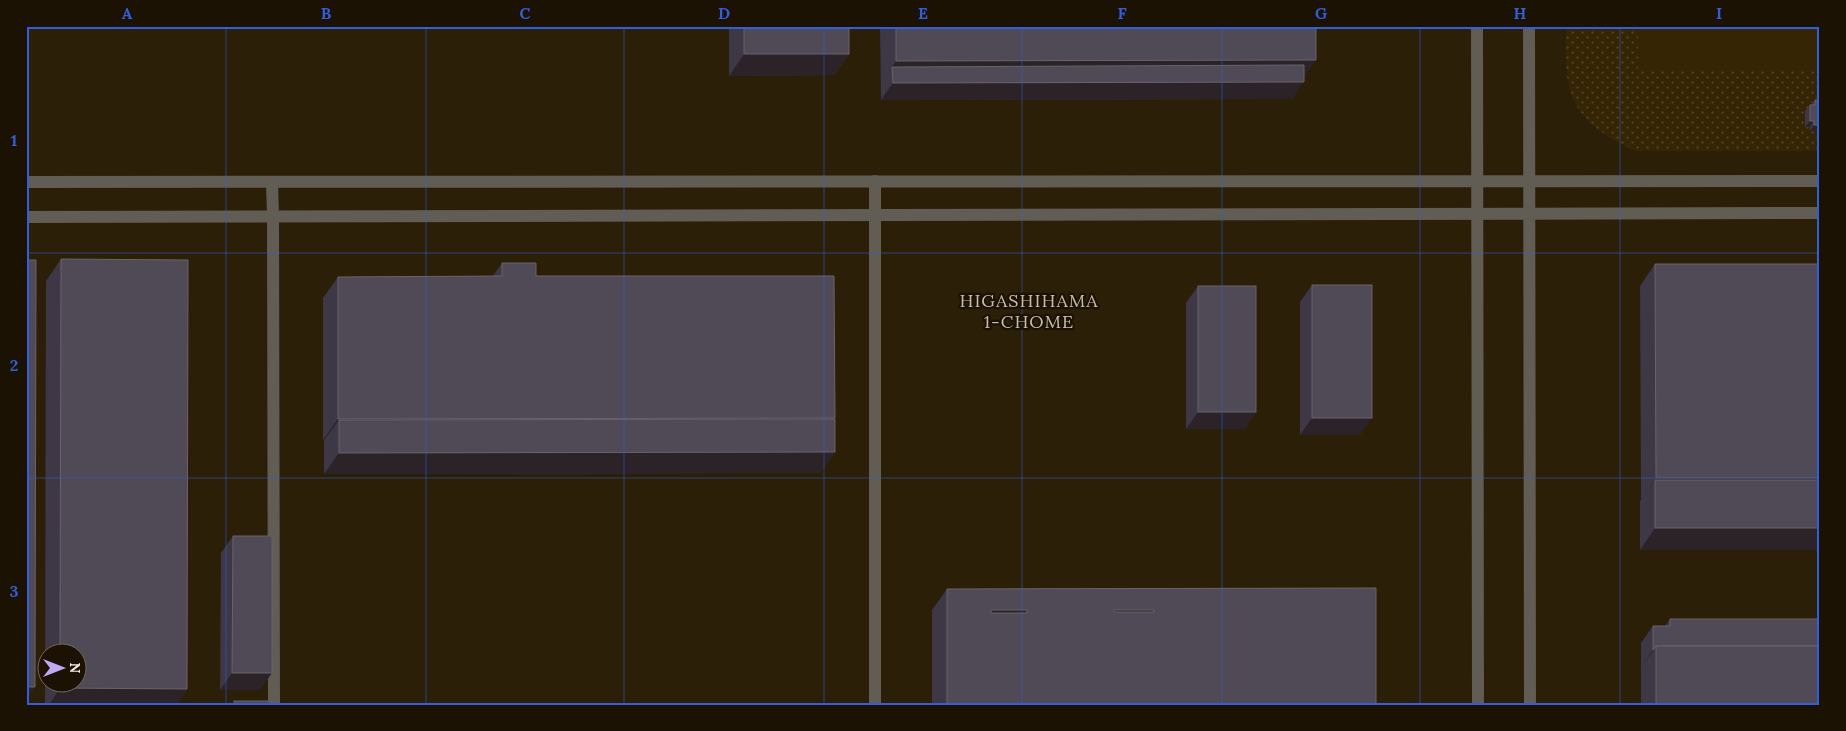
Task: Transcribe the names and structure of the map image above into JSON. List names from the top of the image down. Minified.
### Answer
{"districts":["HIGASHIHAMA 1-CHOME"],"north":"right","grid":{"columns":["A","B","C","D","E","F","G","H","I"],"rows":["1","2","3"]}}
